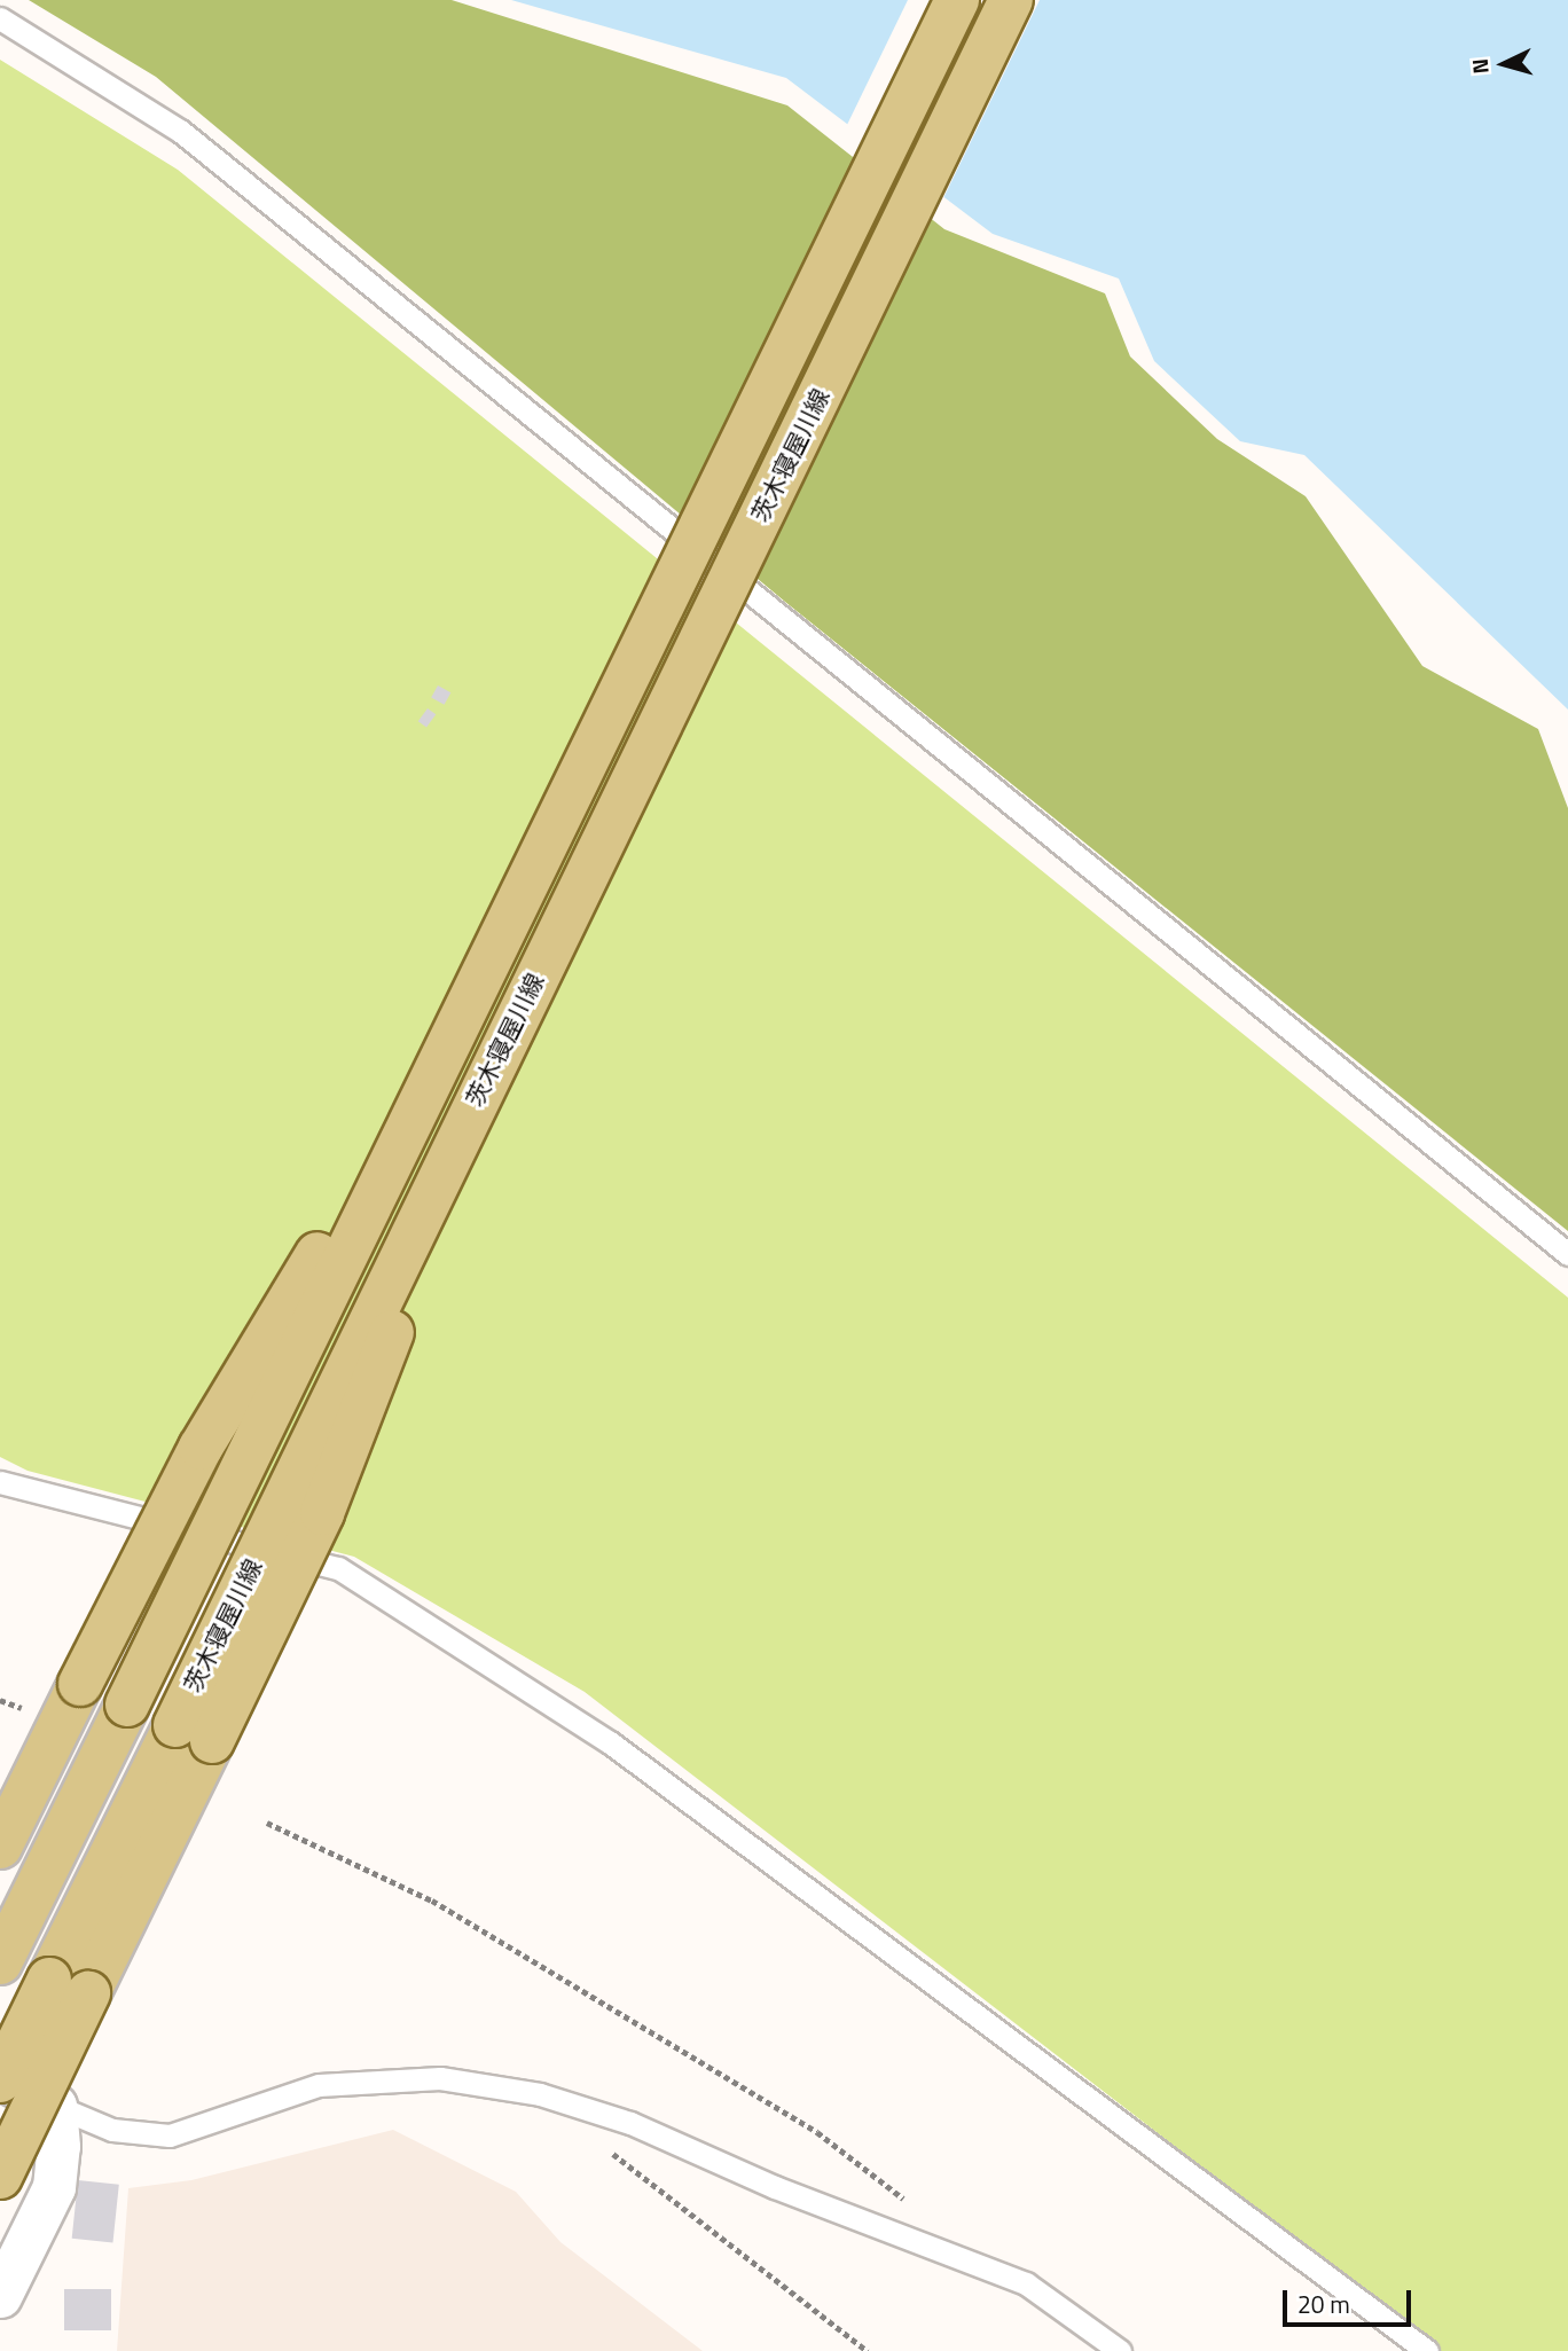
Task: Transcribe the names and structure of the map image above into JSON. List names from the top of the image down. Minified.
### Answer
{"streets":{"main road":["茨木寝屋川線"]},"scale_bar":"20 m","north":"left"}
